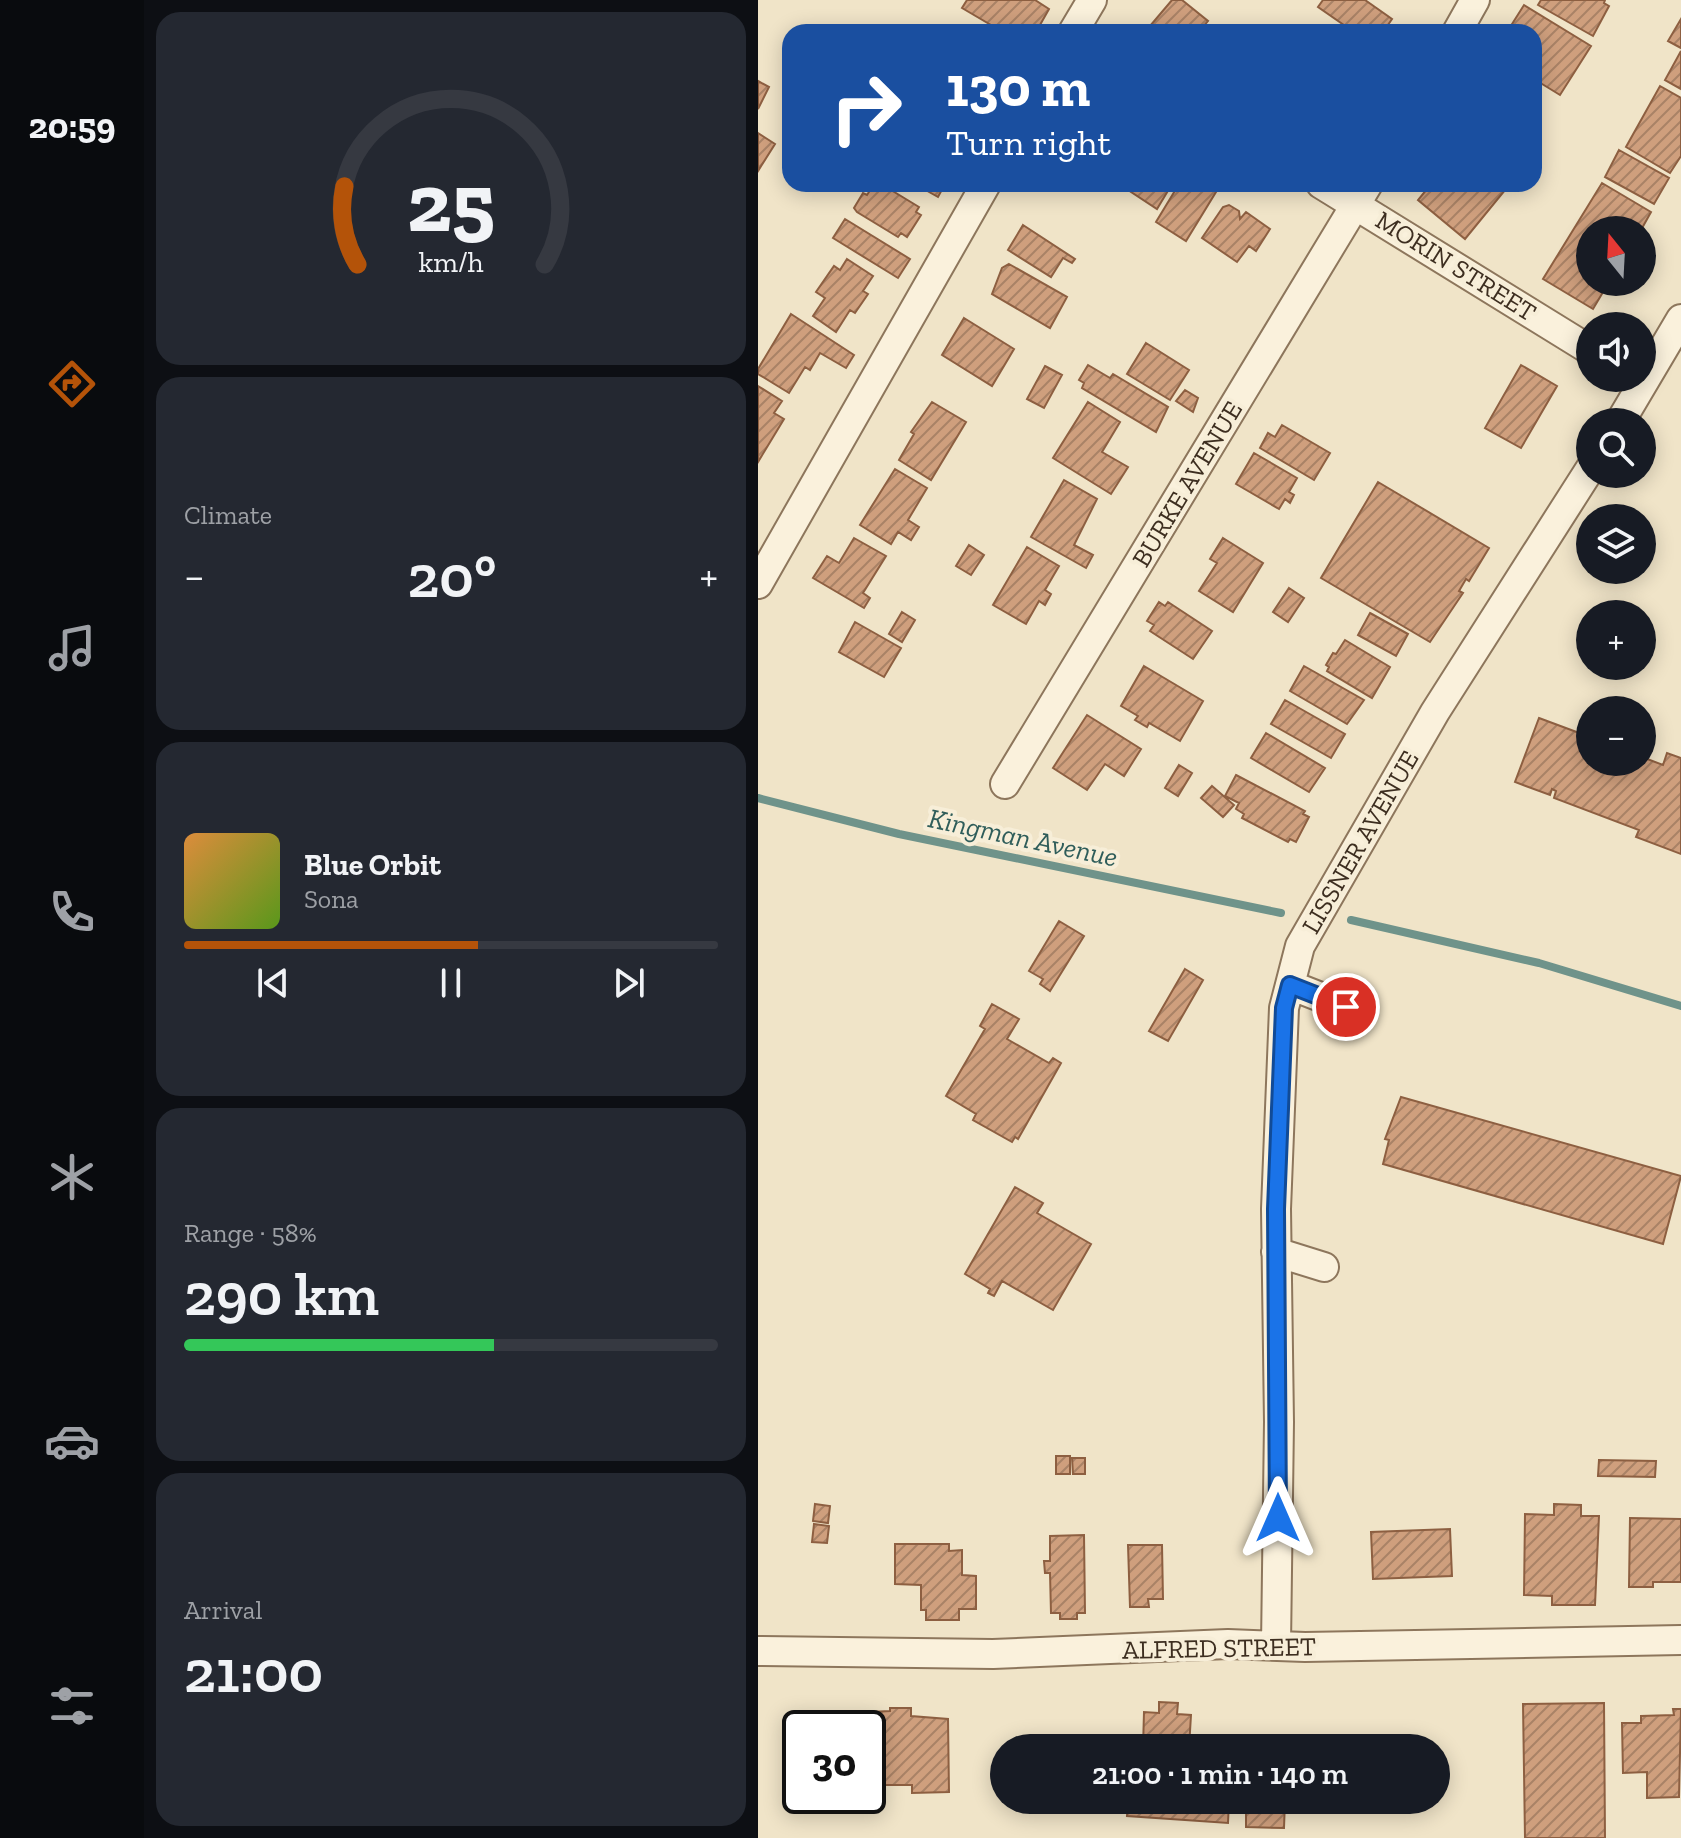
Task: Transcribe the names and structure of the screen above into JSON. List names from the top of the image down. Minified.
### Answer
{"streets":{"street":["MORIN STREET","BURKE AVENUE","LISSNER AVENUE","ALFRED STREET"]},"crossings":[["MORIN STREET","BURKE AVENUE"],["LISSNER AVENUE","ALFRED STREET"]],"water":["Kingman Avenue"],"north":"top","page":{"tabs":"20:59","turn":["130 m","Turn right"],"map_buttons":["+","−"],"tile":["Climate",["Range · 58%","290 km"],["Arrival","21:00"]],"heat":["−","20°","+"],"song":["Blue Orbit","Sona"],"limit":"30","trip":"21:00 · 1 min · 140 m","gauge":["25","km/h"]}}
